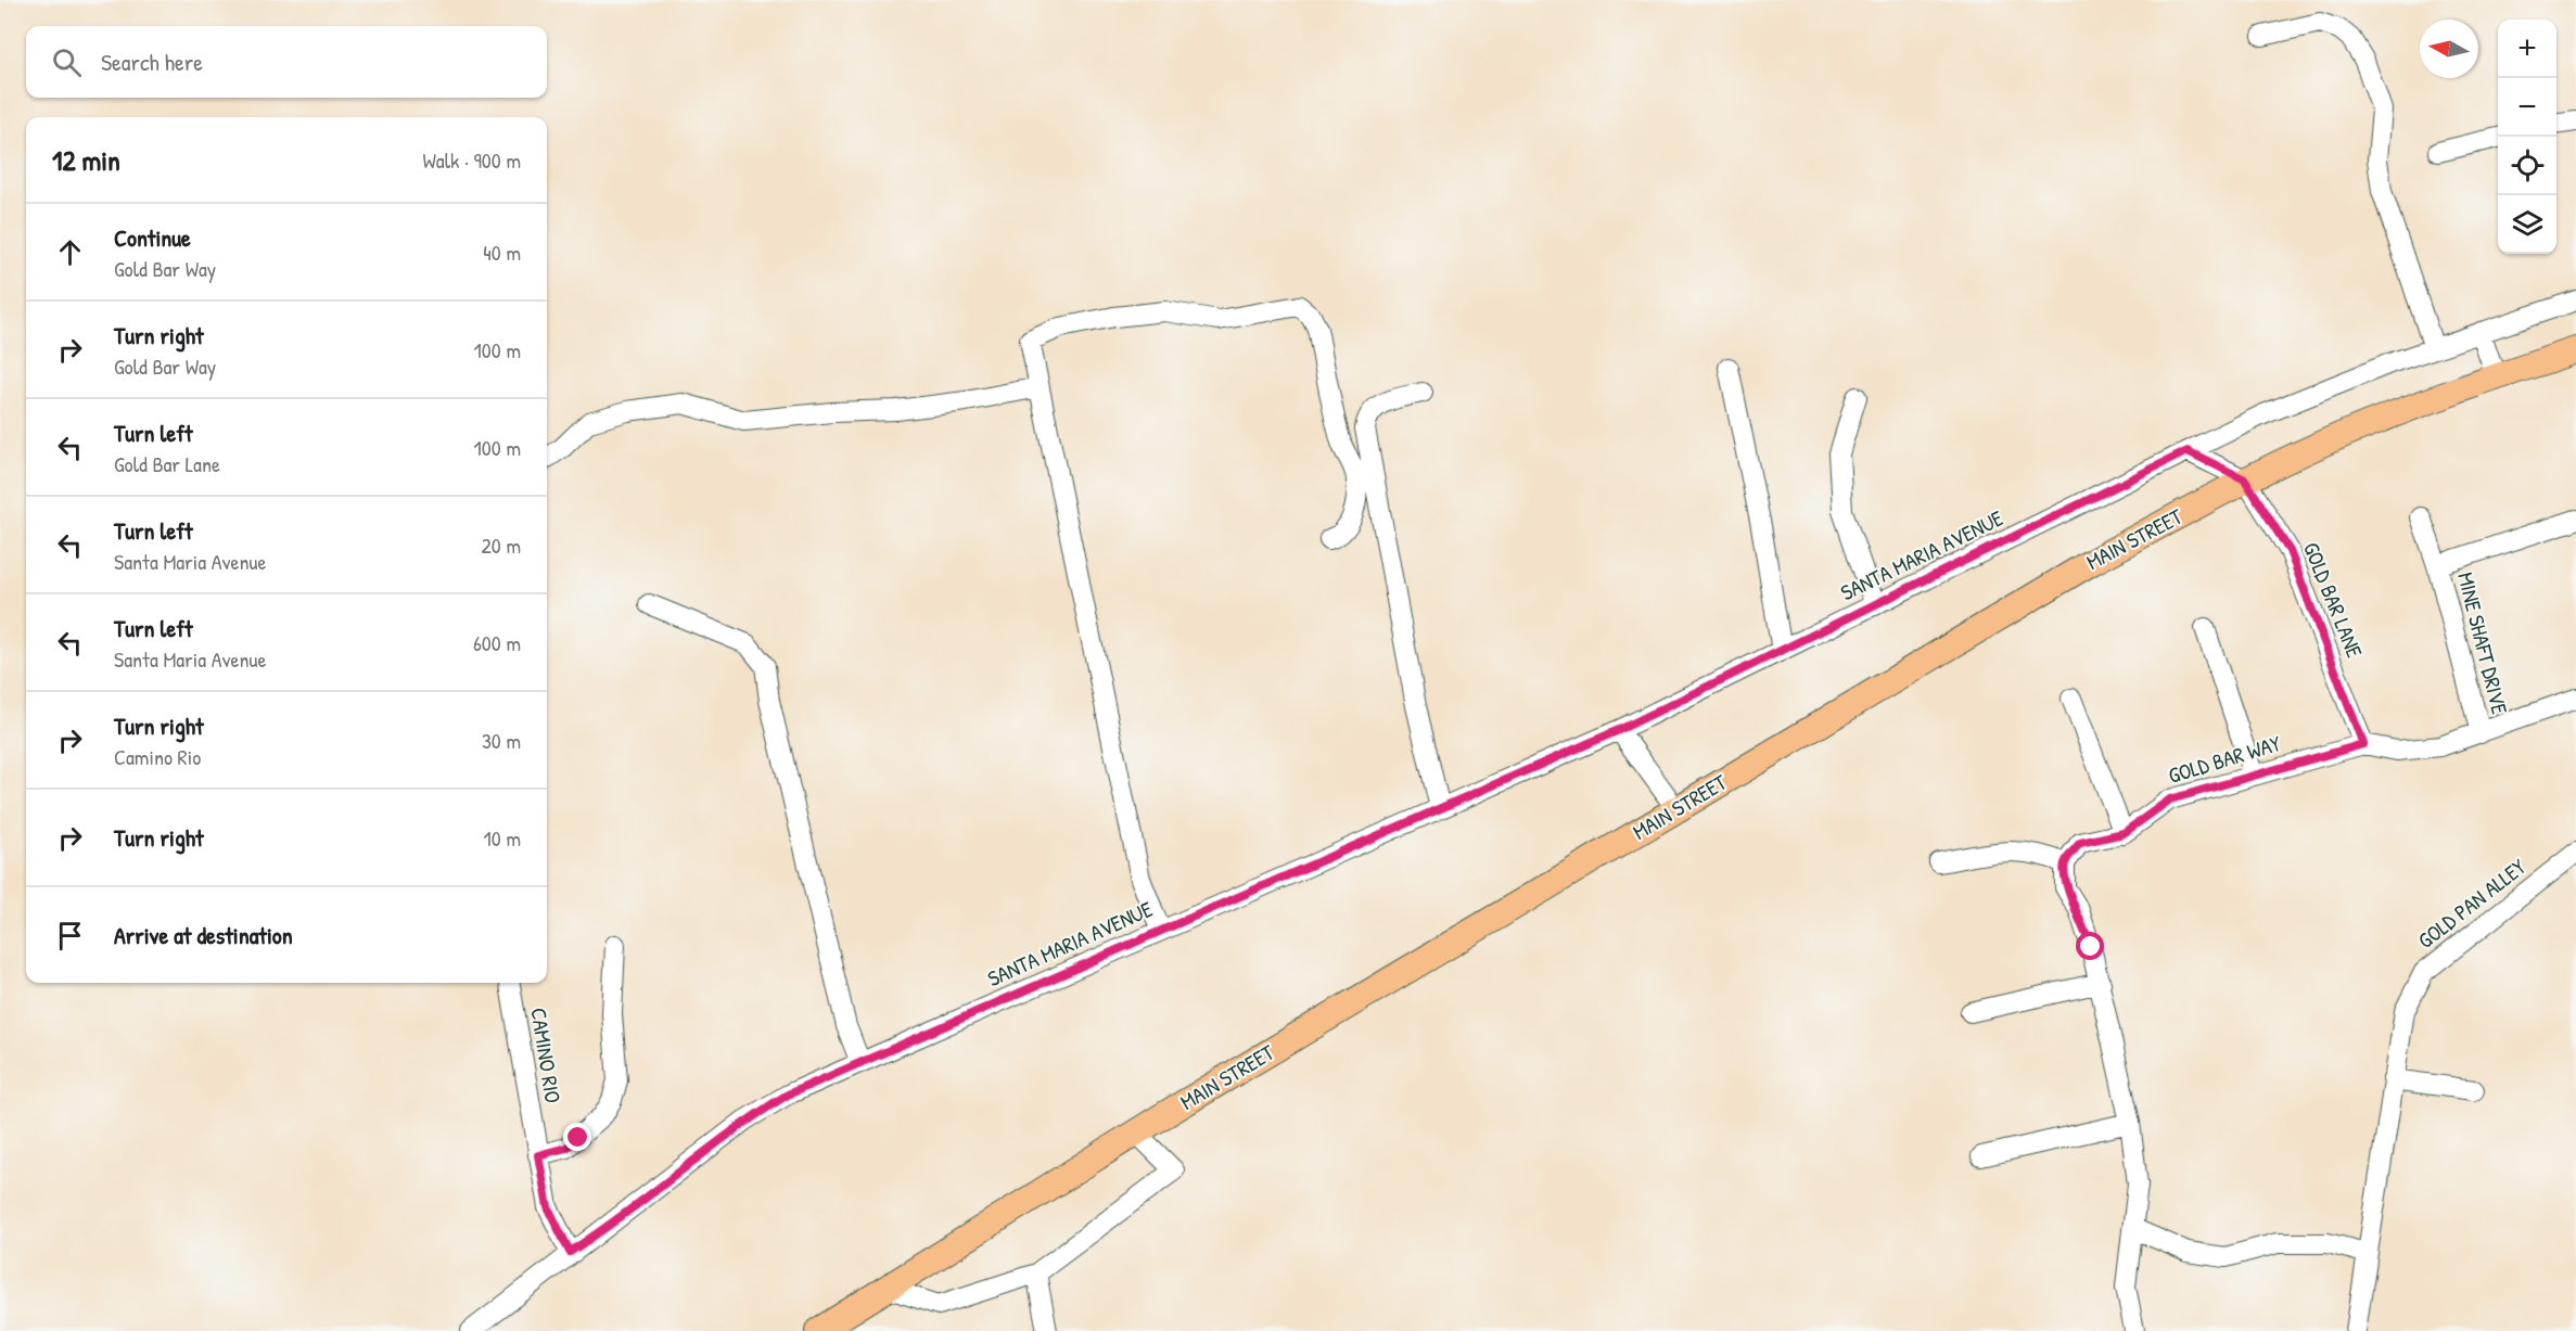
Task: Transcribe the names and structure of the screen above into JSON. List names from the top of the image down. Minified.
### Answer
{"streets":{"main road":["MAIN STREET"],"street":["SANTA MARIA AVENUE","GOLD BAR LANE","MINE SHAFT DRIVE","GOLD BAR WAY","GOLD PAN ALLEY","CAMINO RIO"]},"crossings":[["MAIN STREET","GOLD BAR LANE"],["SANTA MARIA AVENUE","CAMINO RIO"],["GOLD BAR LANE","GOLD BAR WAY"],["MINE SHAFT DRIVE","GOLD BAR WAY"]],"north":"left","page":{"map_buttons":["+","−"],"search":"Search here","heading":["12 min","Walk · 900 m"],"list":[["Continue","Gold Bar Way","40 m"],["Turn right","Gold Bar Way","100 m"],["Turn left","Gold Bar Lane","100 m"],["Turn left","Santa Maria Avenue","20 m"],["Turn left","Santa Maria Avenue","600 m"],["Turn right","Camino Rio","30 m"],["Turn right","10 m"],"Arrive at destination"]}}
